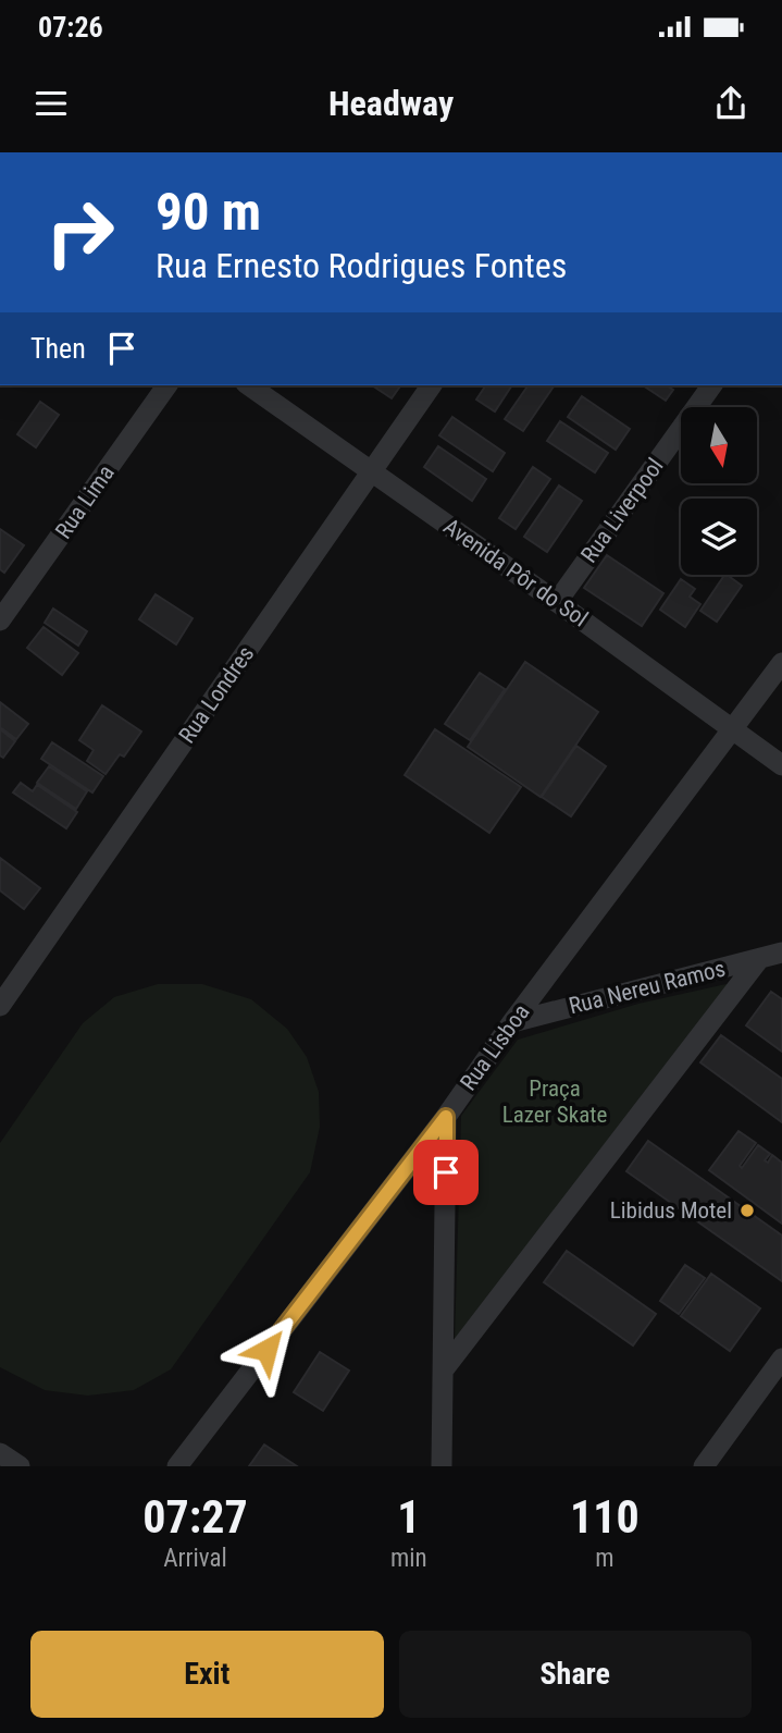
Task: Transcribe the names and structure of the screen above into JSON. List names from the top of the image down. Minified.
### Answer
{"streets":{"street":["Rua Lima","Rua Liverpool","Avenida Pôr do Sol","Rua Londres","Rua Nereu Ramos","Rua Lisboa"]},"crossings":[["Rua Liverpool","Avenida Pôr do Sol"],["Avenida Pôr do Sol","Rua Londres"],["Avenida Pôr do Sol","Rua Lisboa"],["Rua Nereu Ramos","Rua Lisboa"]],"parks":["Praça Lazer Skate"],"places":["Libidus Motel"],"north":"bottom","page":{"status":"07:26","header":"Headway","turn":["90 m","Rua Ernesto Rodrigues Fontes"],"then":"Then","eta":["07:27","Arrival","1","min","110","m"],"buttons":["Exit","Share"]}}
